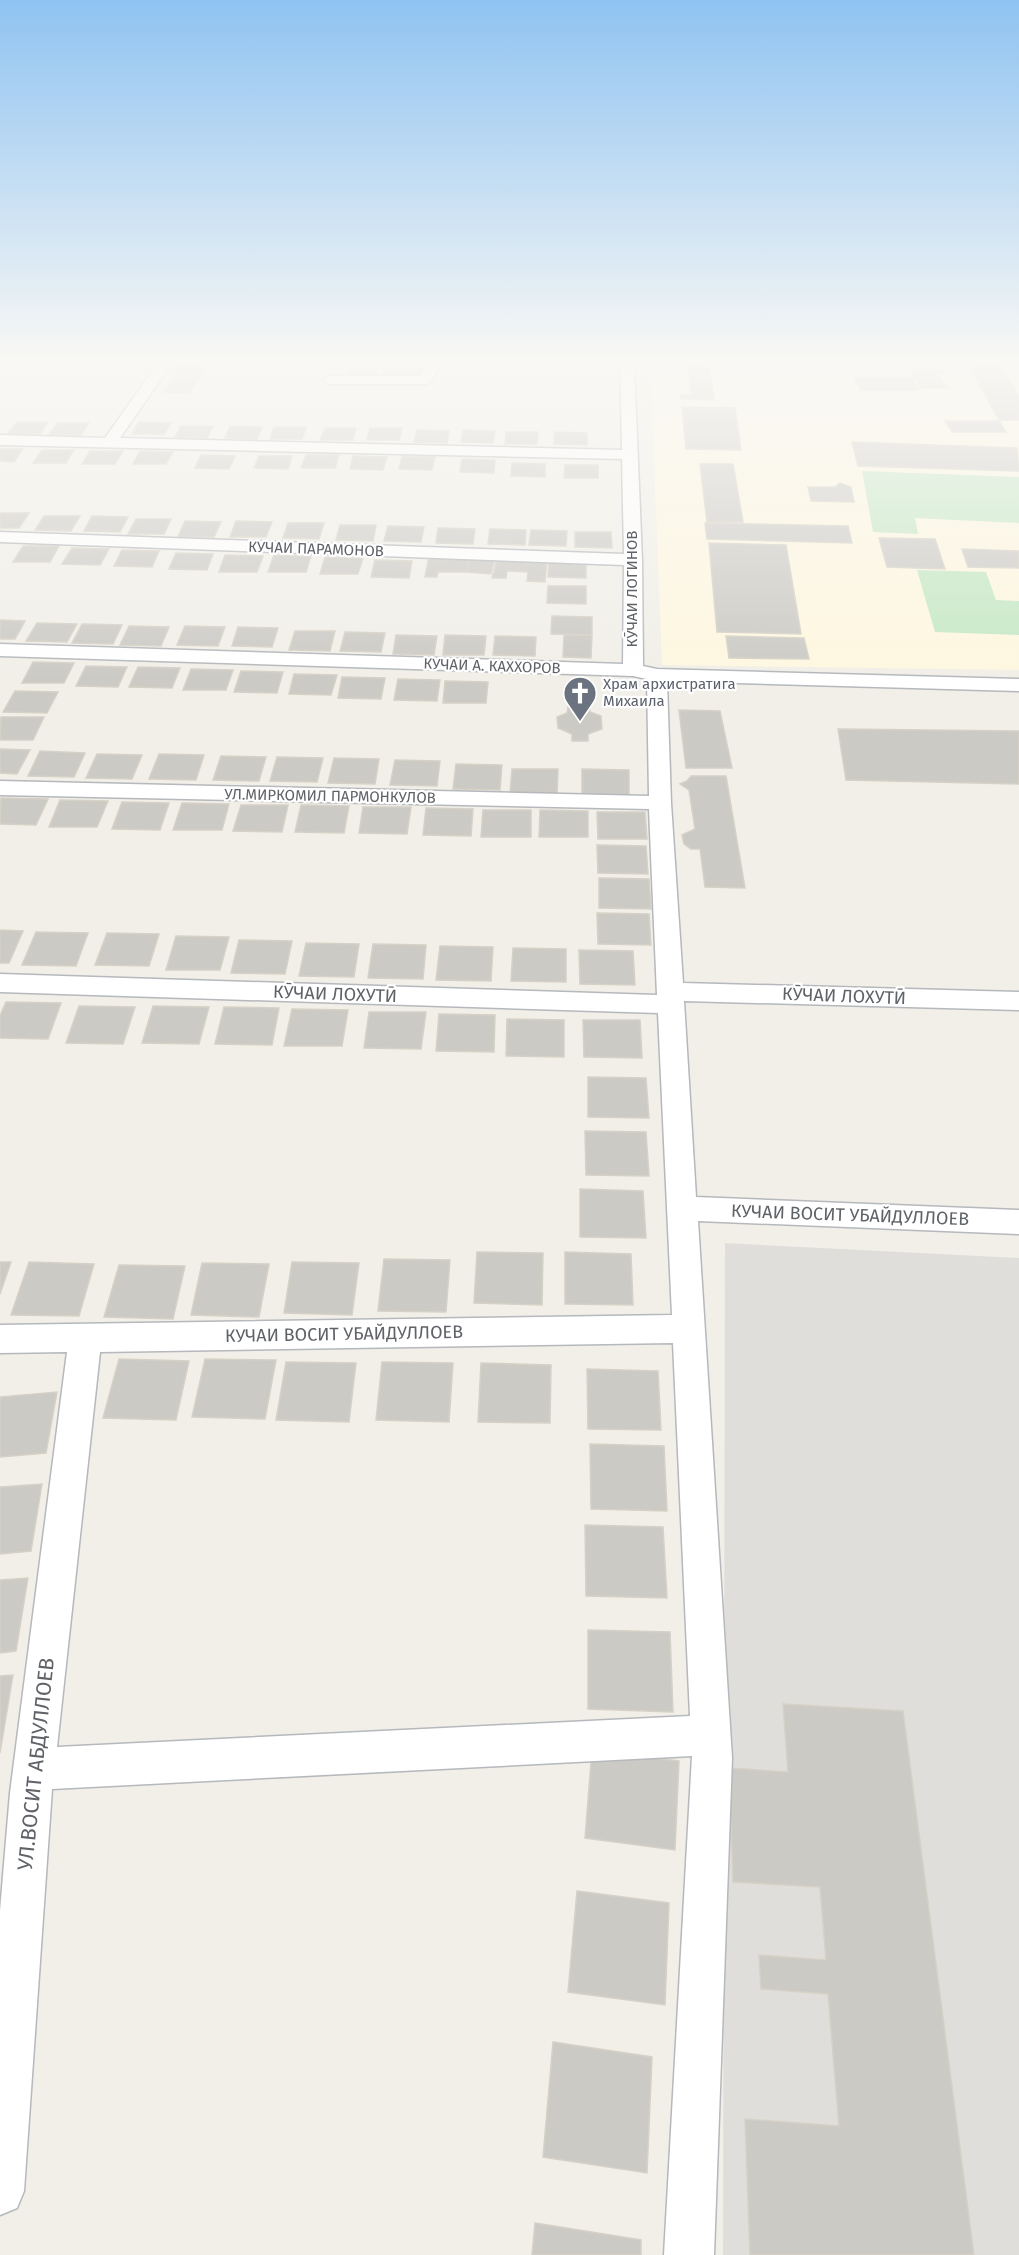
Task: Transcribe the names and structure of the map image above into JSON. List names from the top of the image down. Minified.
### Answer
{"streets":{"street":["КУЧАИ ПАРАМОНОВ","КӮЧАИ ЛОГИНОВ","КУЧАИ А. КАХХОРОВ","УЛ.МИРКОМИЛ ПАРМОНКУЛОВ","КӮЧАИ ЛОХУТӢ","КУЧАИ ВОСИТ УБАЙДУЛЛОЕВ","УЛ.ВОСИТ АБДУЛЛОЕВ"]},"crossings":[["КУЧАИ ПАРАМОНОВ","КӮЧАИ ЛОГИНОВ"],["КӮЧАИ ЛОГИНОВ","КУЧАИ А. КАХХОРОВ"],["КУЧАИ ВОСИТ УБАЙДУЛЛОЕВ","УЛ.ВОСИТ АБДУЛЛОЕВ"]],"places":{"church":["Храм архистратига Михаила"]}}
